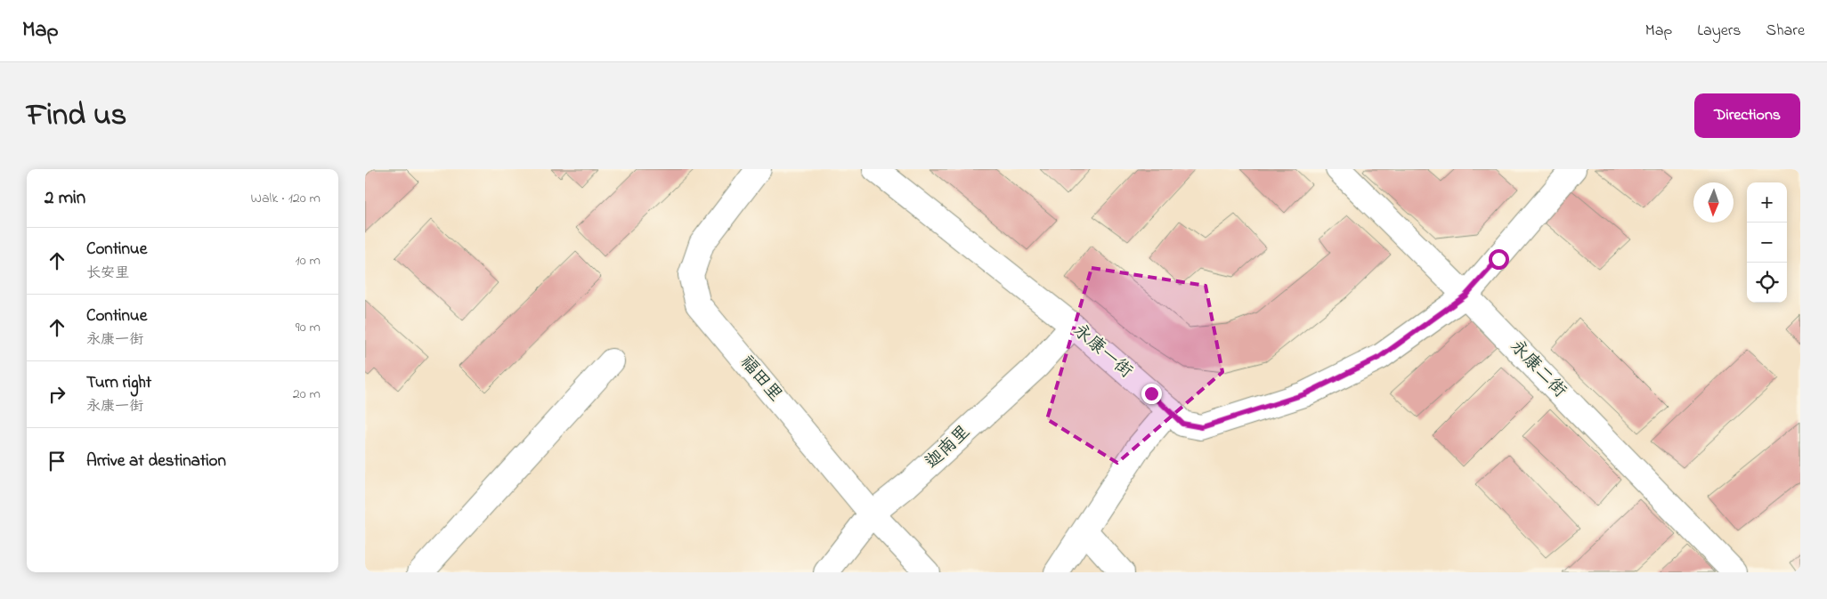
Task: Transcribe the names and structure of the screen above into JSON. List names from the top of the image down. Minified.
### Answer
{"streets":{"street":["永康一街","永康二街","福田里","迦南里"]},"crossings":[["永康一街","永康二街"],["永康一街","迦南里"],["福田里","迦南里"]],"north":"bottom","page":{"header":"Map","nav":["Map","Layers","Share"],"title":"Find us","buttons":"Directions","heading":["2 min","Walk · 120 m"],"map_buttons":["+","−"],"list":[["Continue","长安里","10 m"],["Continue","永康一街","90 m"],["Turn right","永康一街","20 m"],"Arrive at destination"]}}
